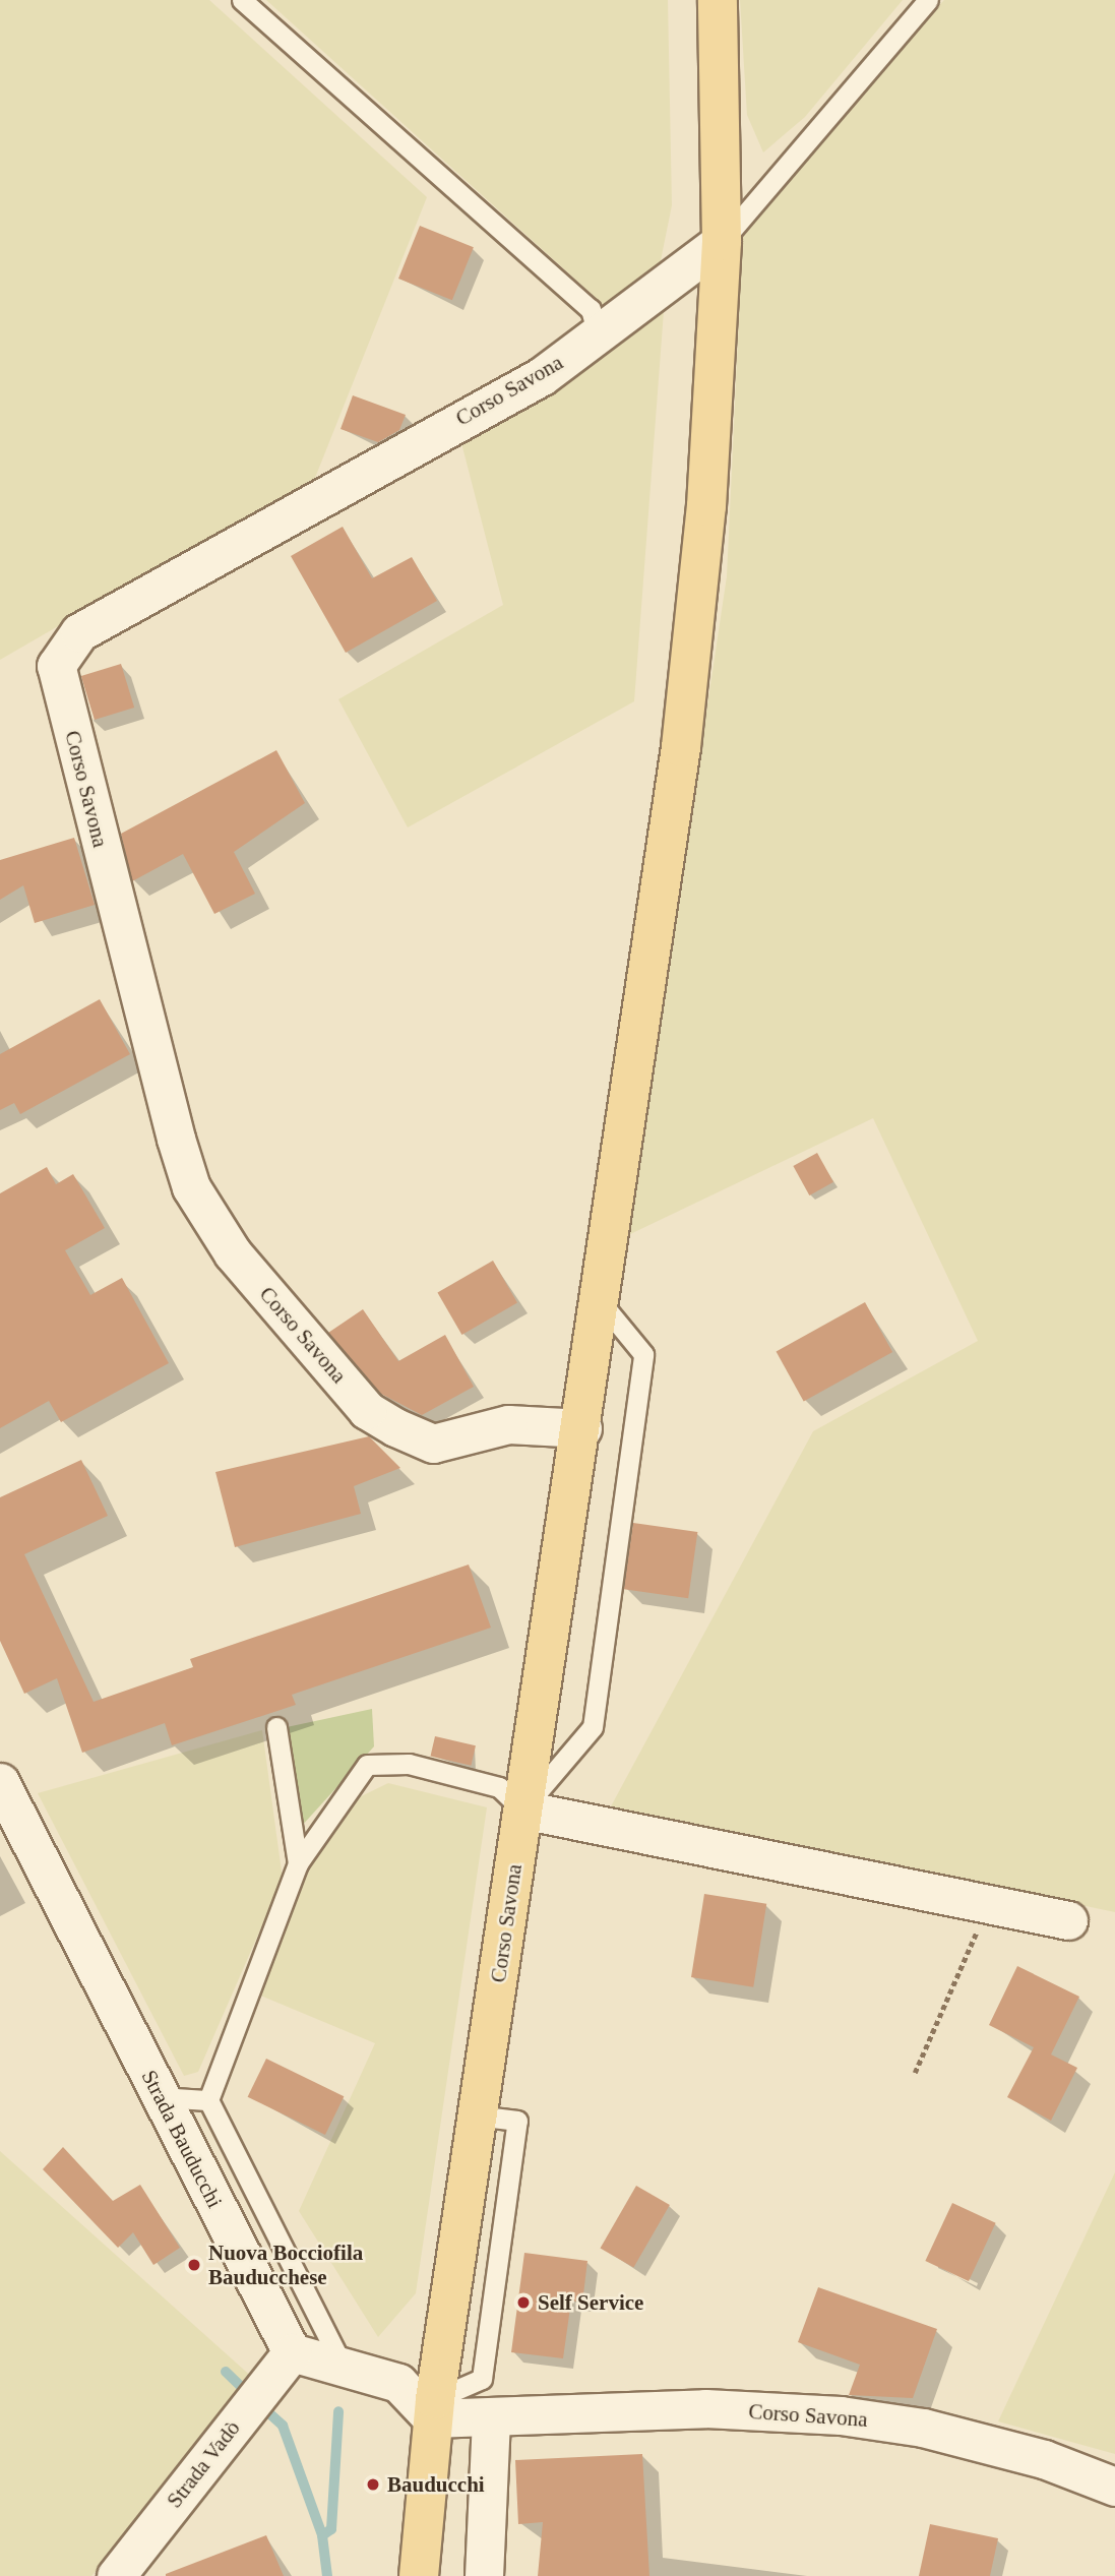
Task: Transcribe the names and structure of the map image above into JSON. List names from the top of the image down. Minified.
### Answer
{"streets":{"main road":["Corso Savona"],"street":["Strada Bauducchi","Strada Vadò"]},"crossings":[["Strada Bauducchi","Strada Vadò"]],"places":["Nuova Bocciofila Bauducchese","Self Service","Bauducchi"]}
